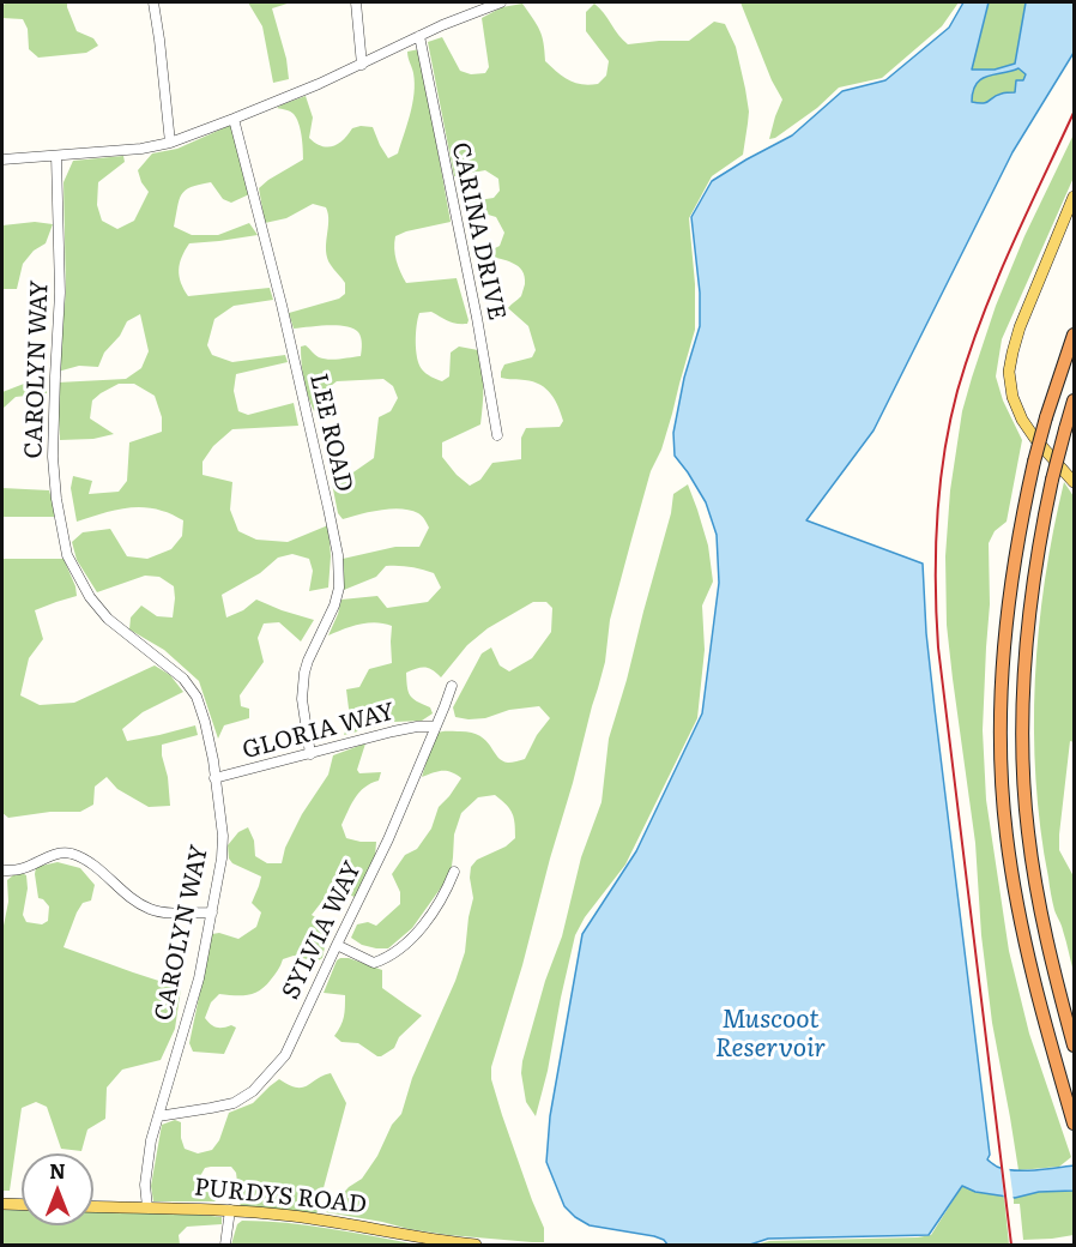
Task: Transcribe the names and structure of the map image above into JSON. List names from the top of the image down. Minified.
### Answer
{"streets":{"main road":["PURDYS ROAD"],"street":["CARINA DRIVE","CAROLYN WAY","LEE ROAD","GLORIA WAY","SYLVIA WAY"]},"crossings":[["CAROLYN WAY","GLORIA WAY"],["CAROLYN WAY","SYLVIA WAY"],["CAROLYN WAY","PURDYS ROAD"],["LEE ROAD","GLORIA WAY"],["GLORIA WAY","SYLVIA WAY"]],"water":["Muscoot Reservoir"],"north":"top"}
